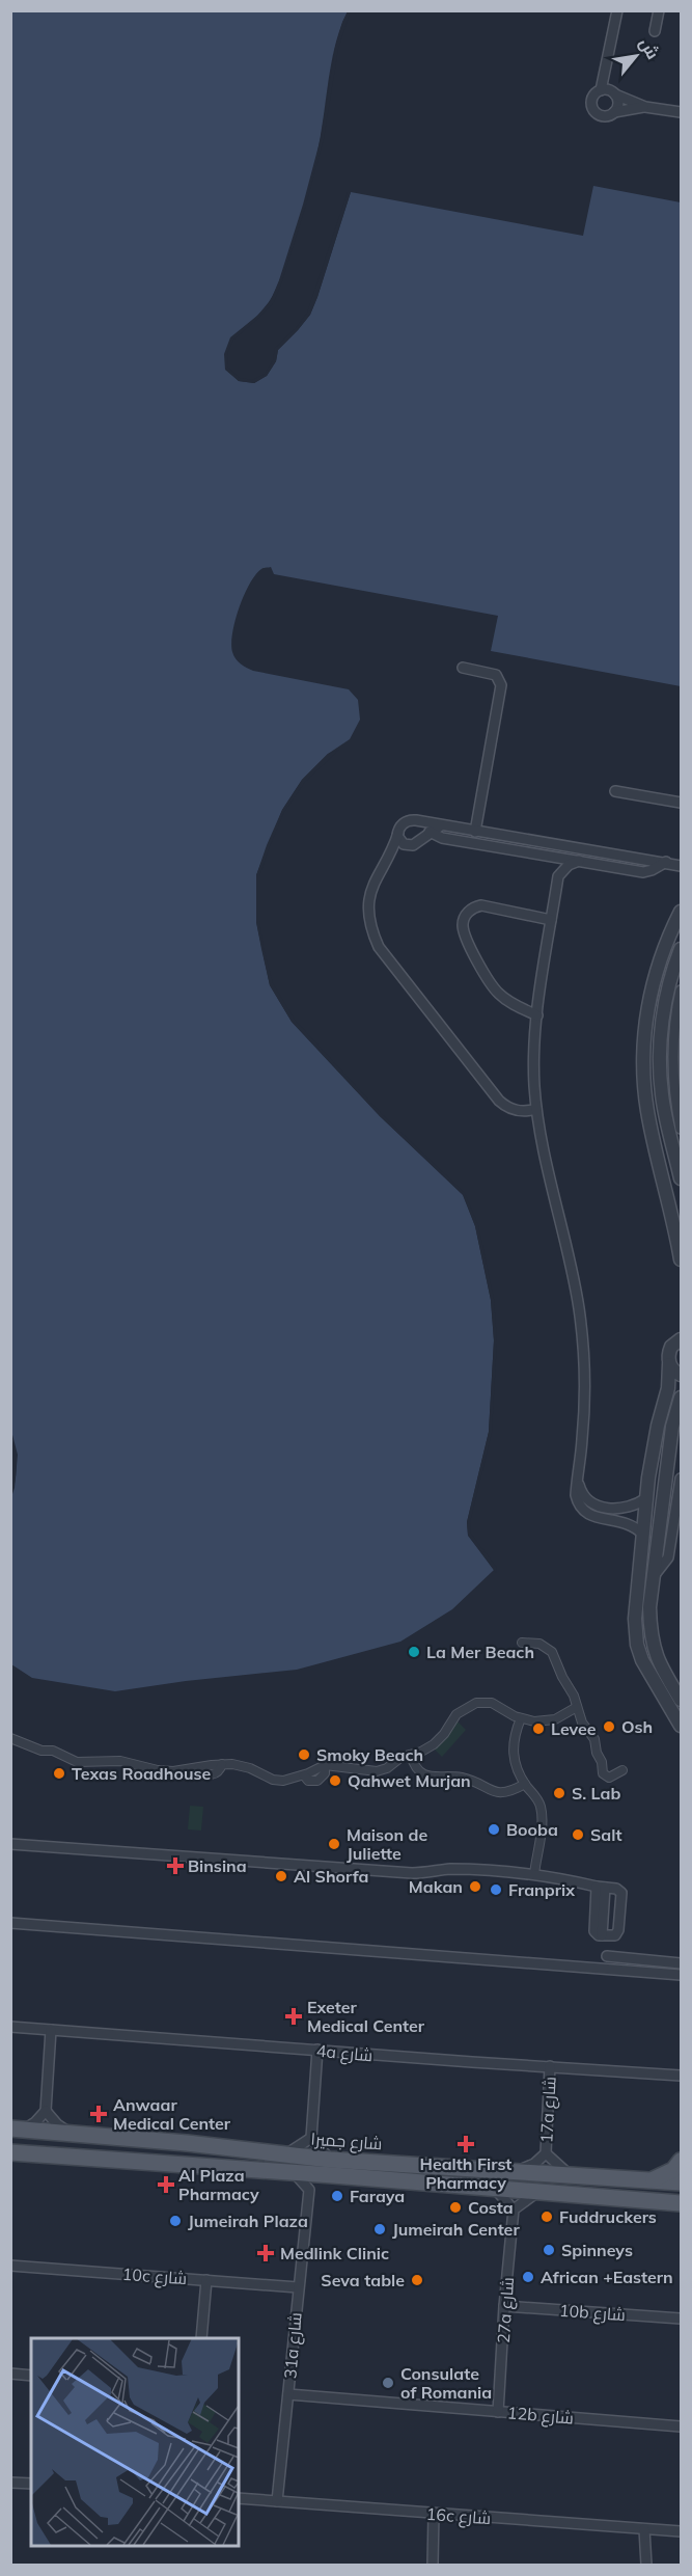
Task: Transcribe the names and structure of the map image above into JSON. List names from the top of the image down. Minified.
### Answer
{"streets":{"main road":["شارع جميرا"],"street":["4a شارع","17a شارع","10c شارع","27a شارع","10b شارع","31a شارع","12b شارع","16c شارع"]},"crossings":[["4a شارع","17a شارع"],["17a شارع","شارع جميرا"],["10c شارع","31a شارع"],["27a شارع","10b شارع"],["27a شارع","12b شارع"],["31a شارع","12b شارع"],["31a شارع","16c شارع"]],"places":{"other":["La Mer Beach","Osh","Levee","Smoky Beach","Texas Roadhouse","Qahwet Murjan","S. Lab","Booba","Salt","Maison de Juliette","Al Shorfa","Makan","Franprix","Faraya","Costa","Fuddruckers","Jumeirah Plaza","Jumeirah Center","Spinneys","African +Eastern","Seva table","Consulate of Romania"],"health":["Binsina","Exeter Medical Center","Anwaar Medical Center","Health First Pharmacy","Al Plaza Pharmacy","Medlink Clinic"]},"north":"top right"}
